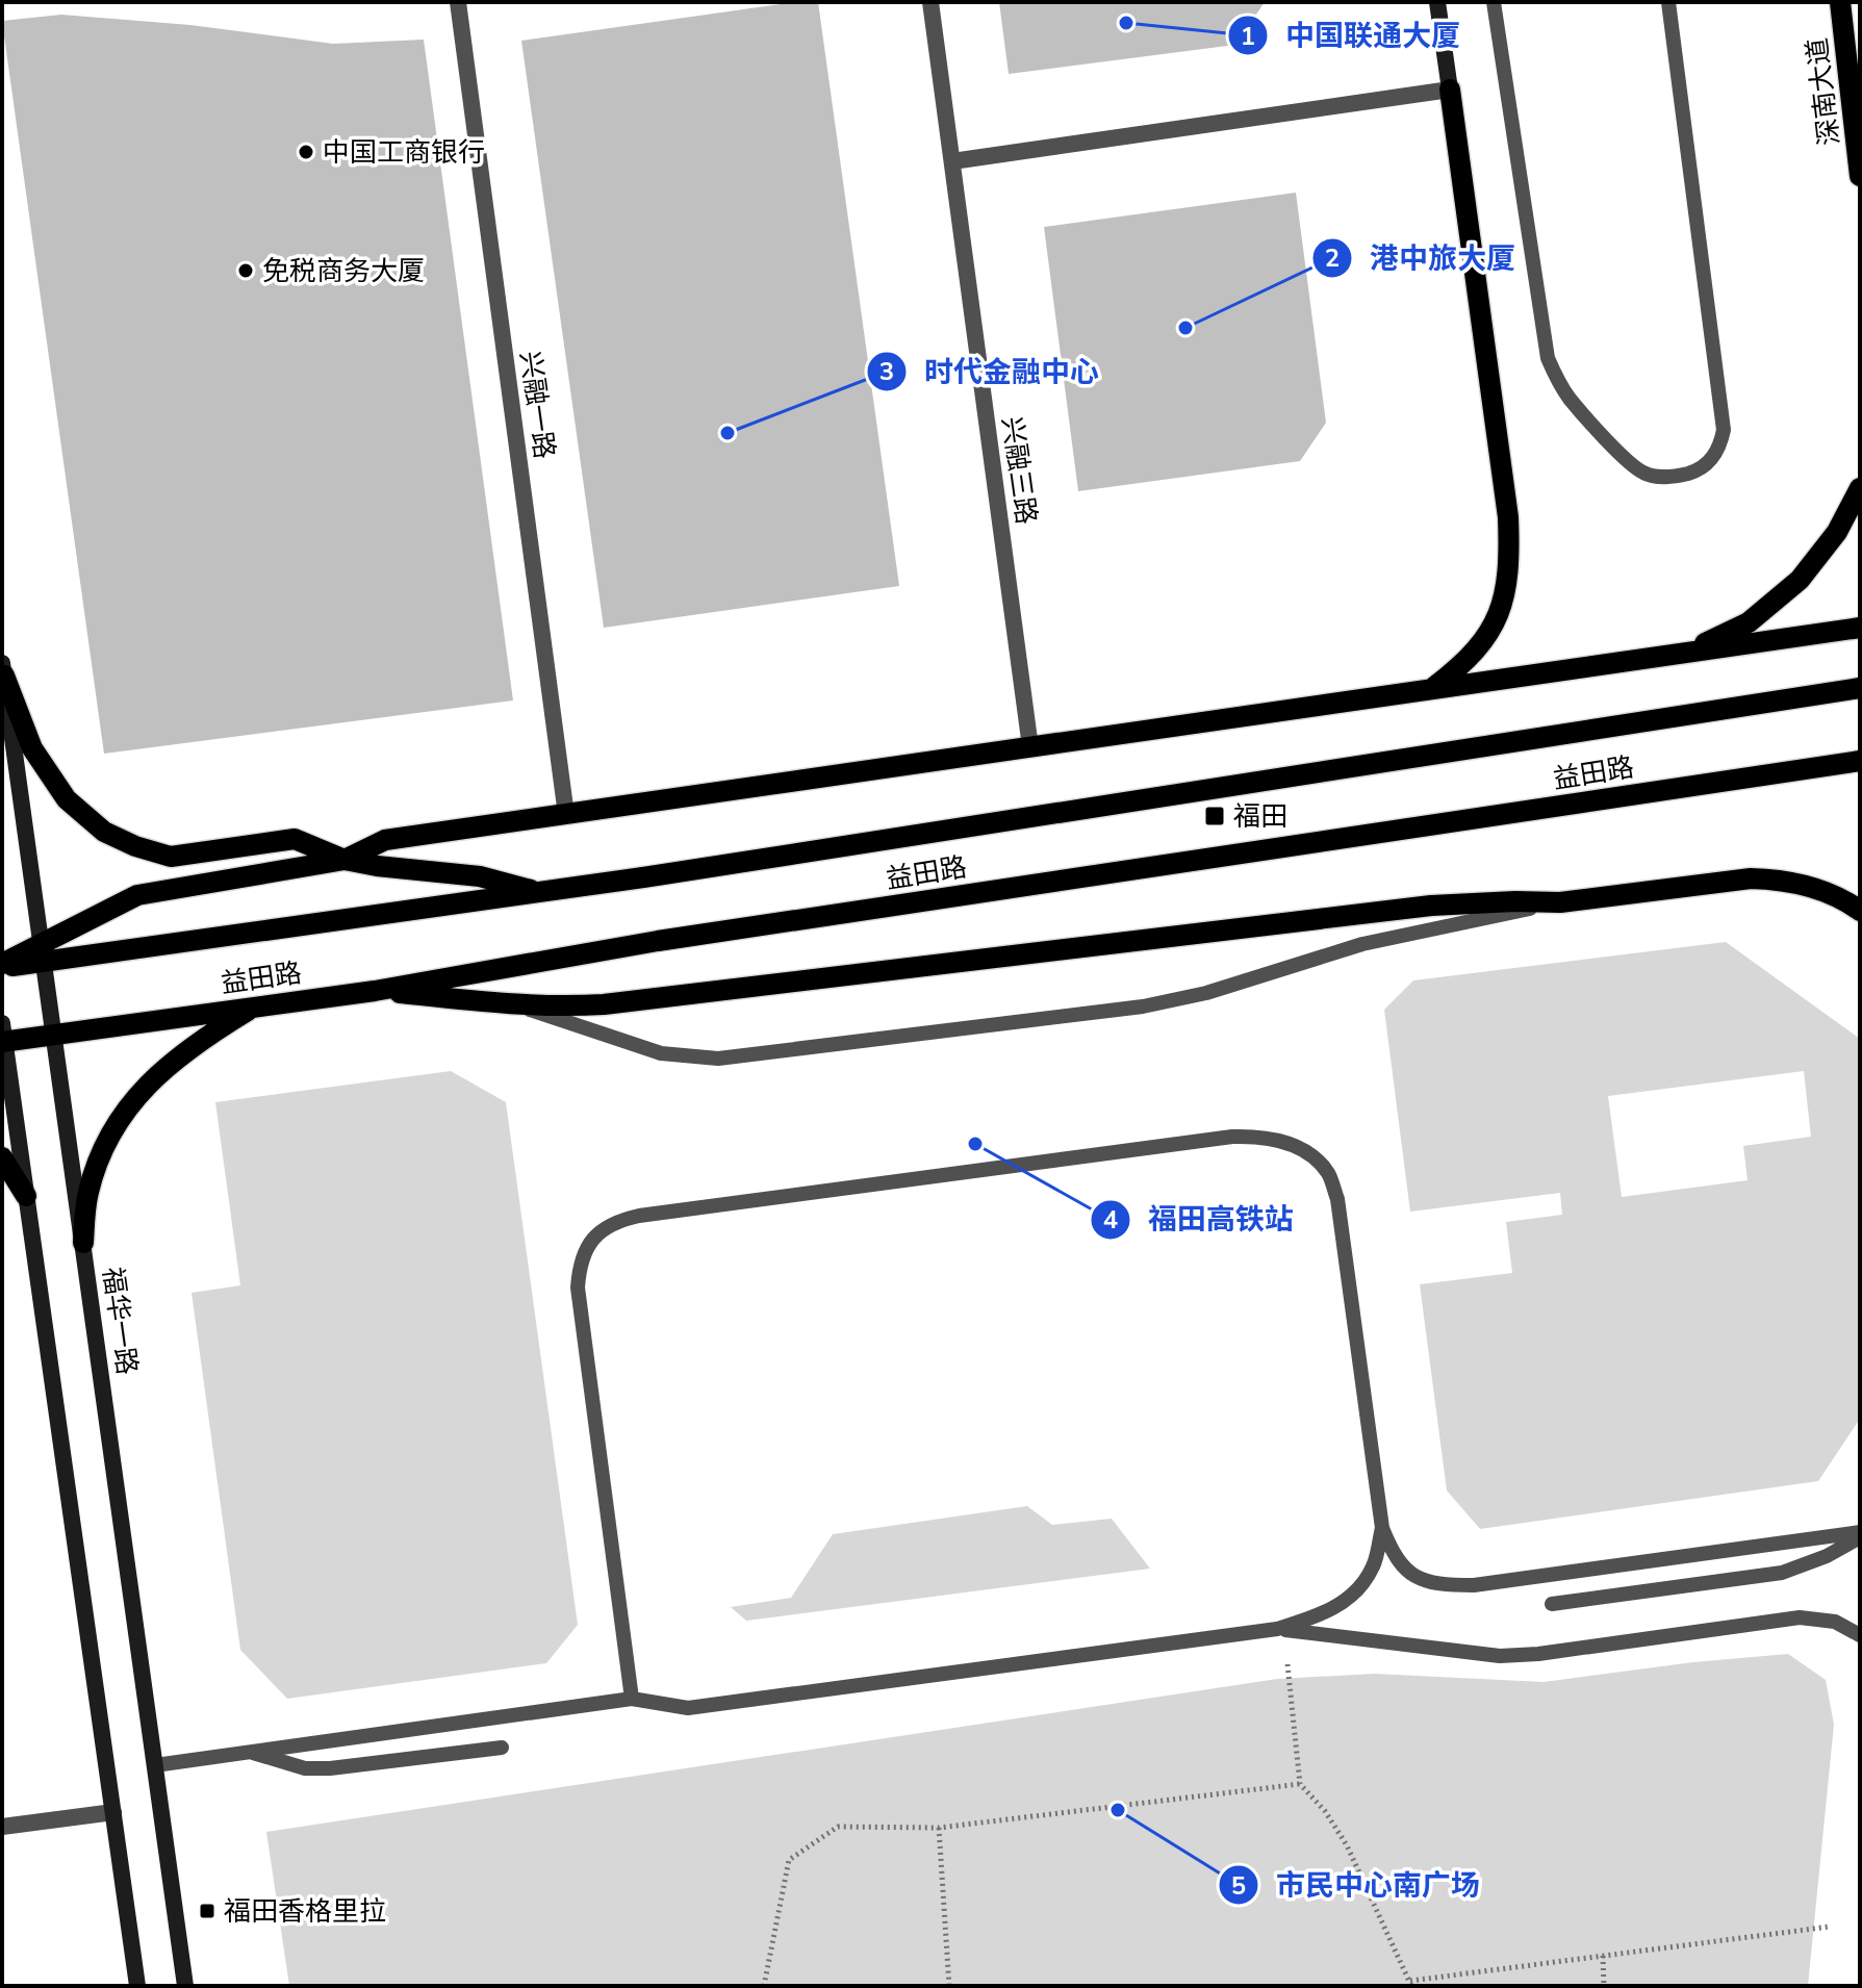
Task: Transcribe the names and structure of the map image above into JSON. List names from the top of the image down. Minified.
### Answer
{"streets":{"main road":["深南大道","益田路"],"street":["兴融一路","兴融三路","福华一路"]},"crossings":[["益田路","福华一路"]],"places":{"other":["中国联通大厦","中国工商银行","免税商务大厦","港中旅大厦","时代金融中心","福田高铁站","市民中心南广场"],"transit":["福田","福田香格里拉"]}}
